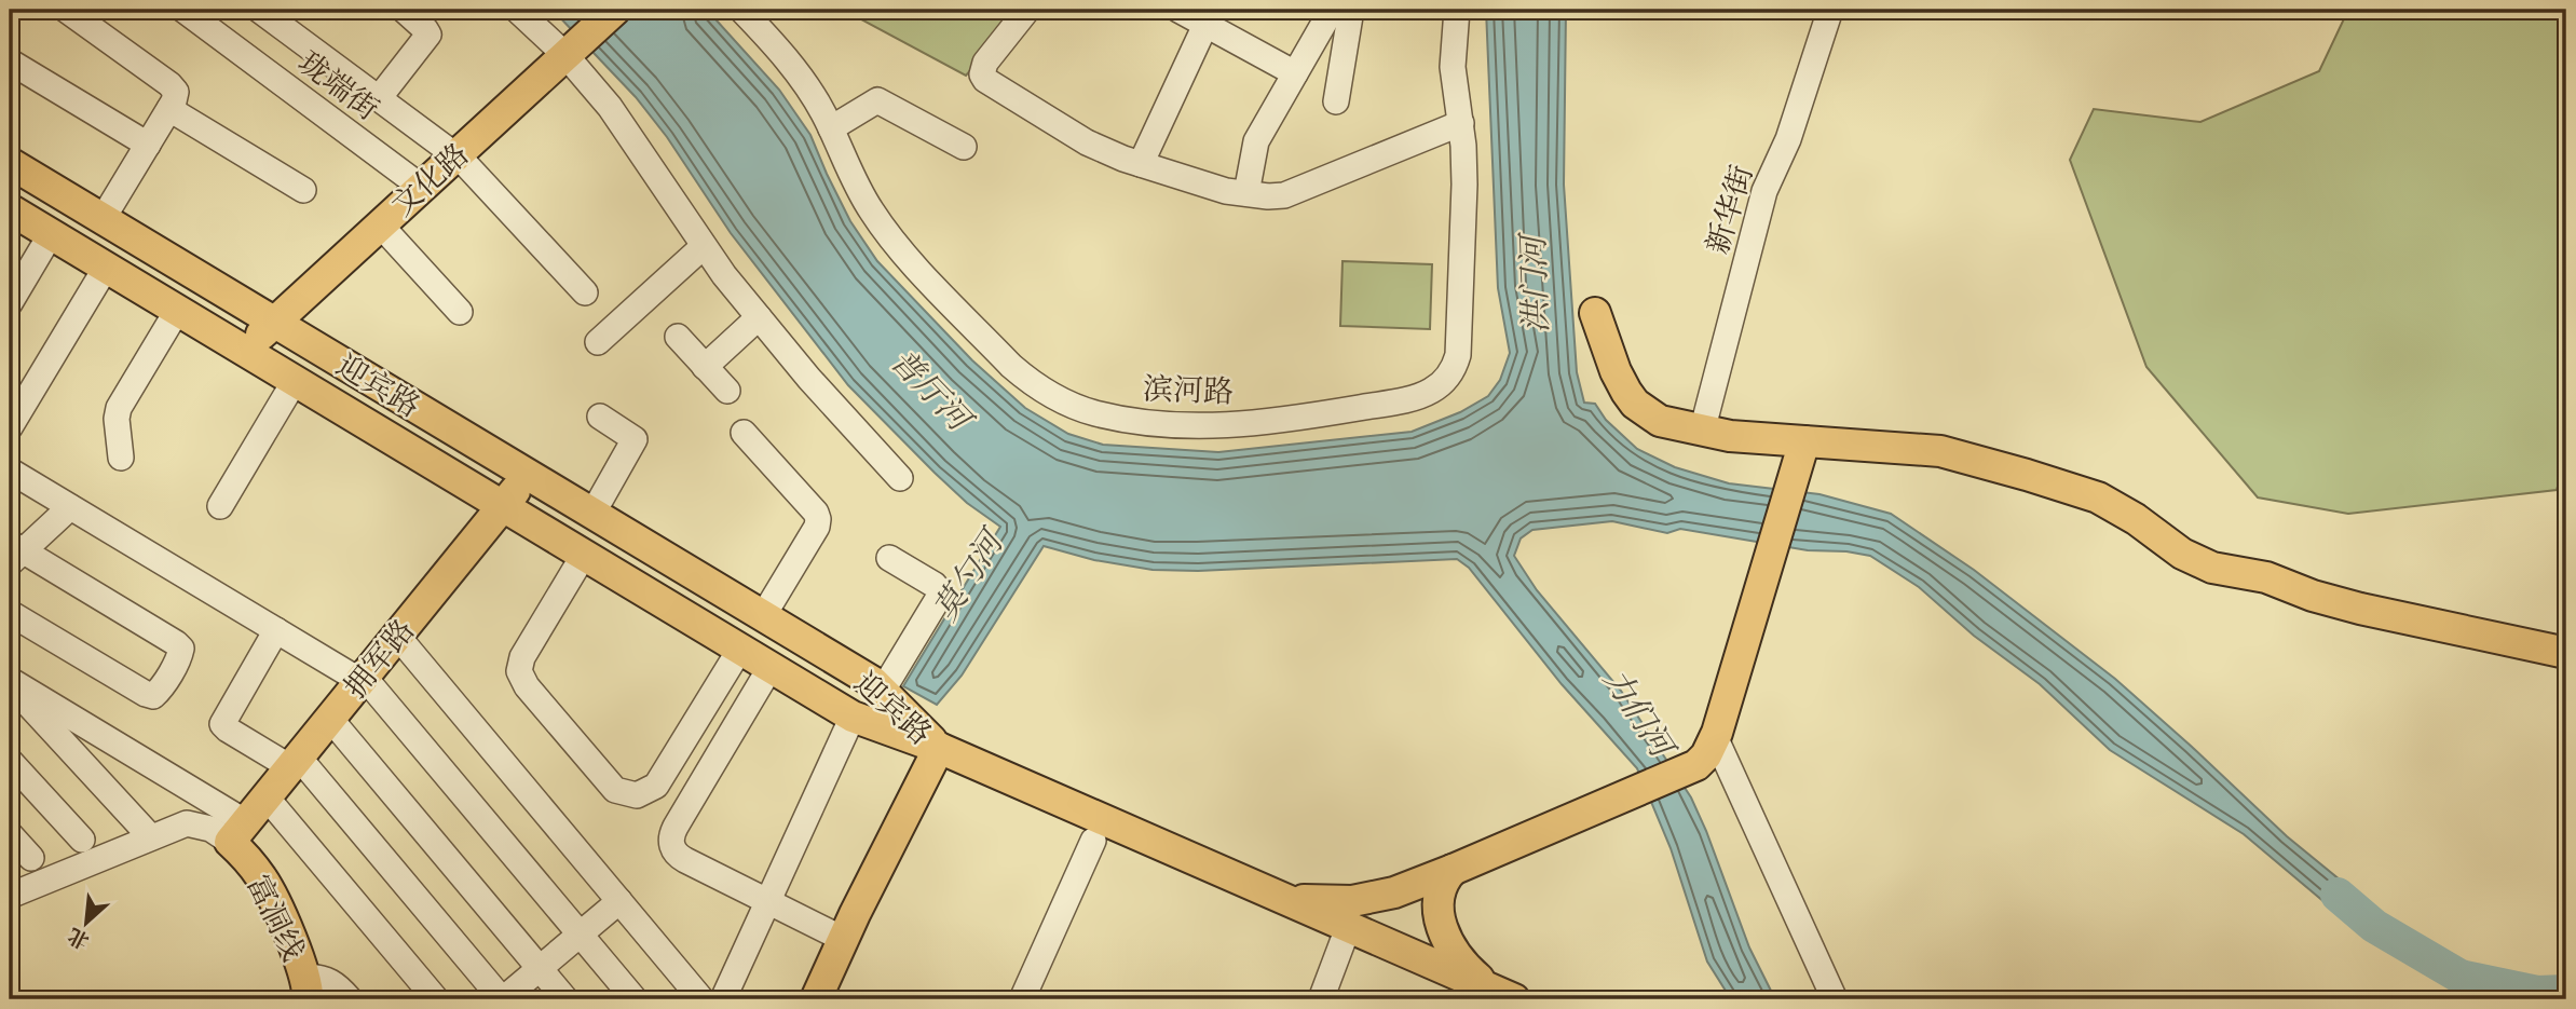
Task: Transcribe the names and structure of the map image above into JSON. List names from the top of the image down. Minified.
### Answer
{"streets":{"main road":["文化路","迎宾路","拥军路","富洞线"],"street":["珑端街","新华街","滨河路"]},"crossings":[["珑端街","文化路"],["文化路","迎宾路"],["迎宾路","拥军路"],["拥军路","富洞线"]],"water":["洪门河","普厅河","莫勺河","力们河"],"north":"bottom left"}
